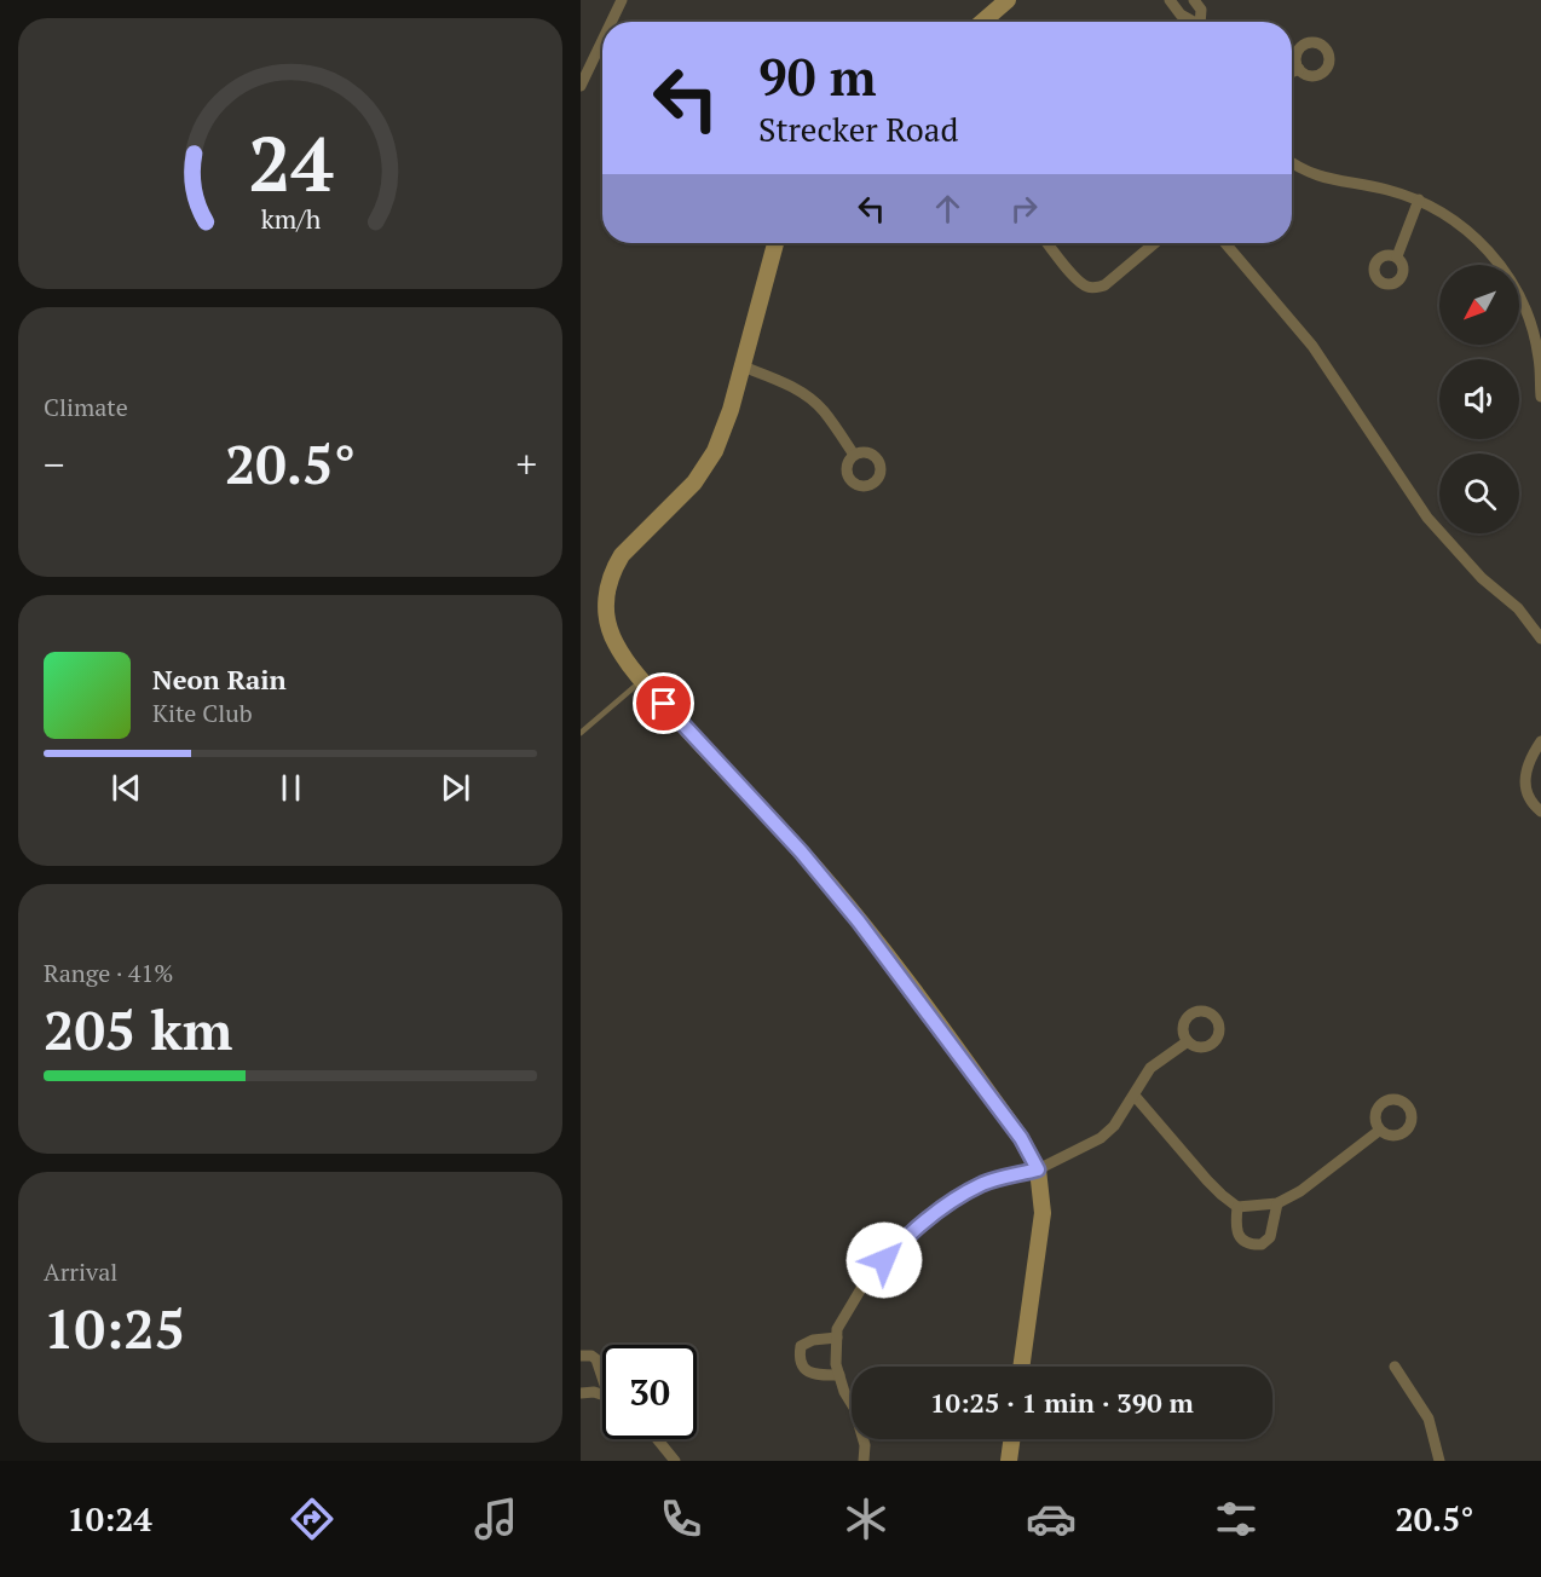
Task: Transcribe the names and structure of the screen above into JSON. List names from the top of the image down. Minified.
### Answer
{"north":"bottom left","page":{"turn":["90 m","Strecker Road"],"tile":["Climate",["Range · 41%","205 km"],["Arrival","10:25"]],"heat":["−","20.5°","+"],"song":["Neon Rain","Kite Club"],"limit":"30","trip":"10:25 · 1 min · 390 m","tabs":["10:24","20.5°"],"gauge":["24","km/h"]}}
